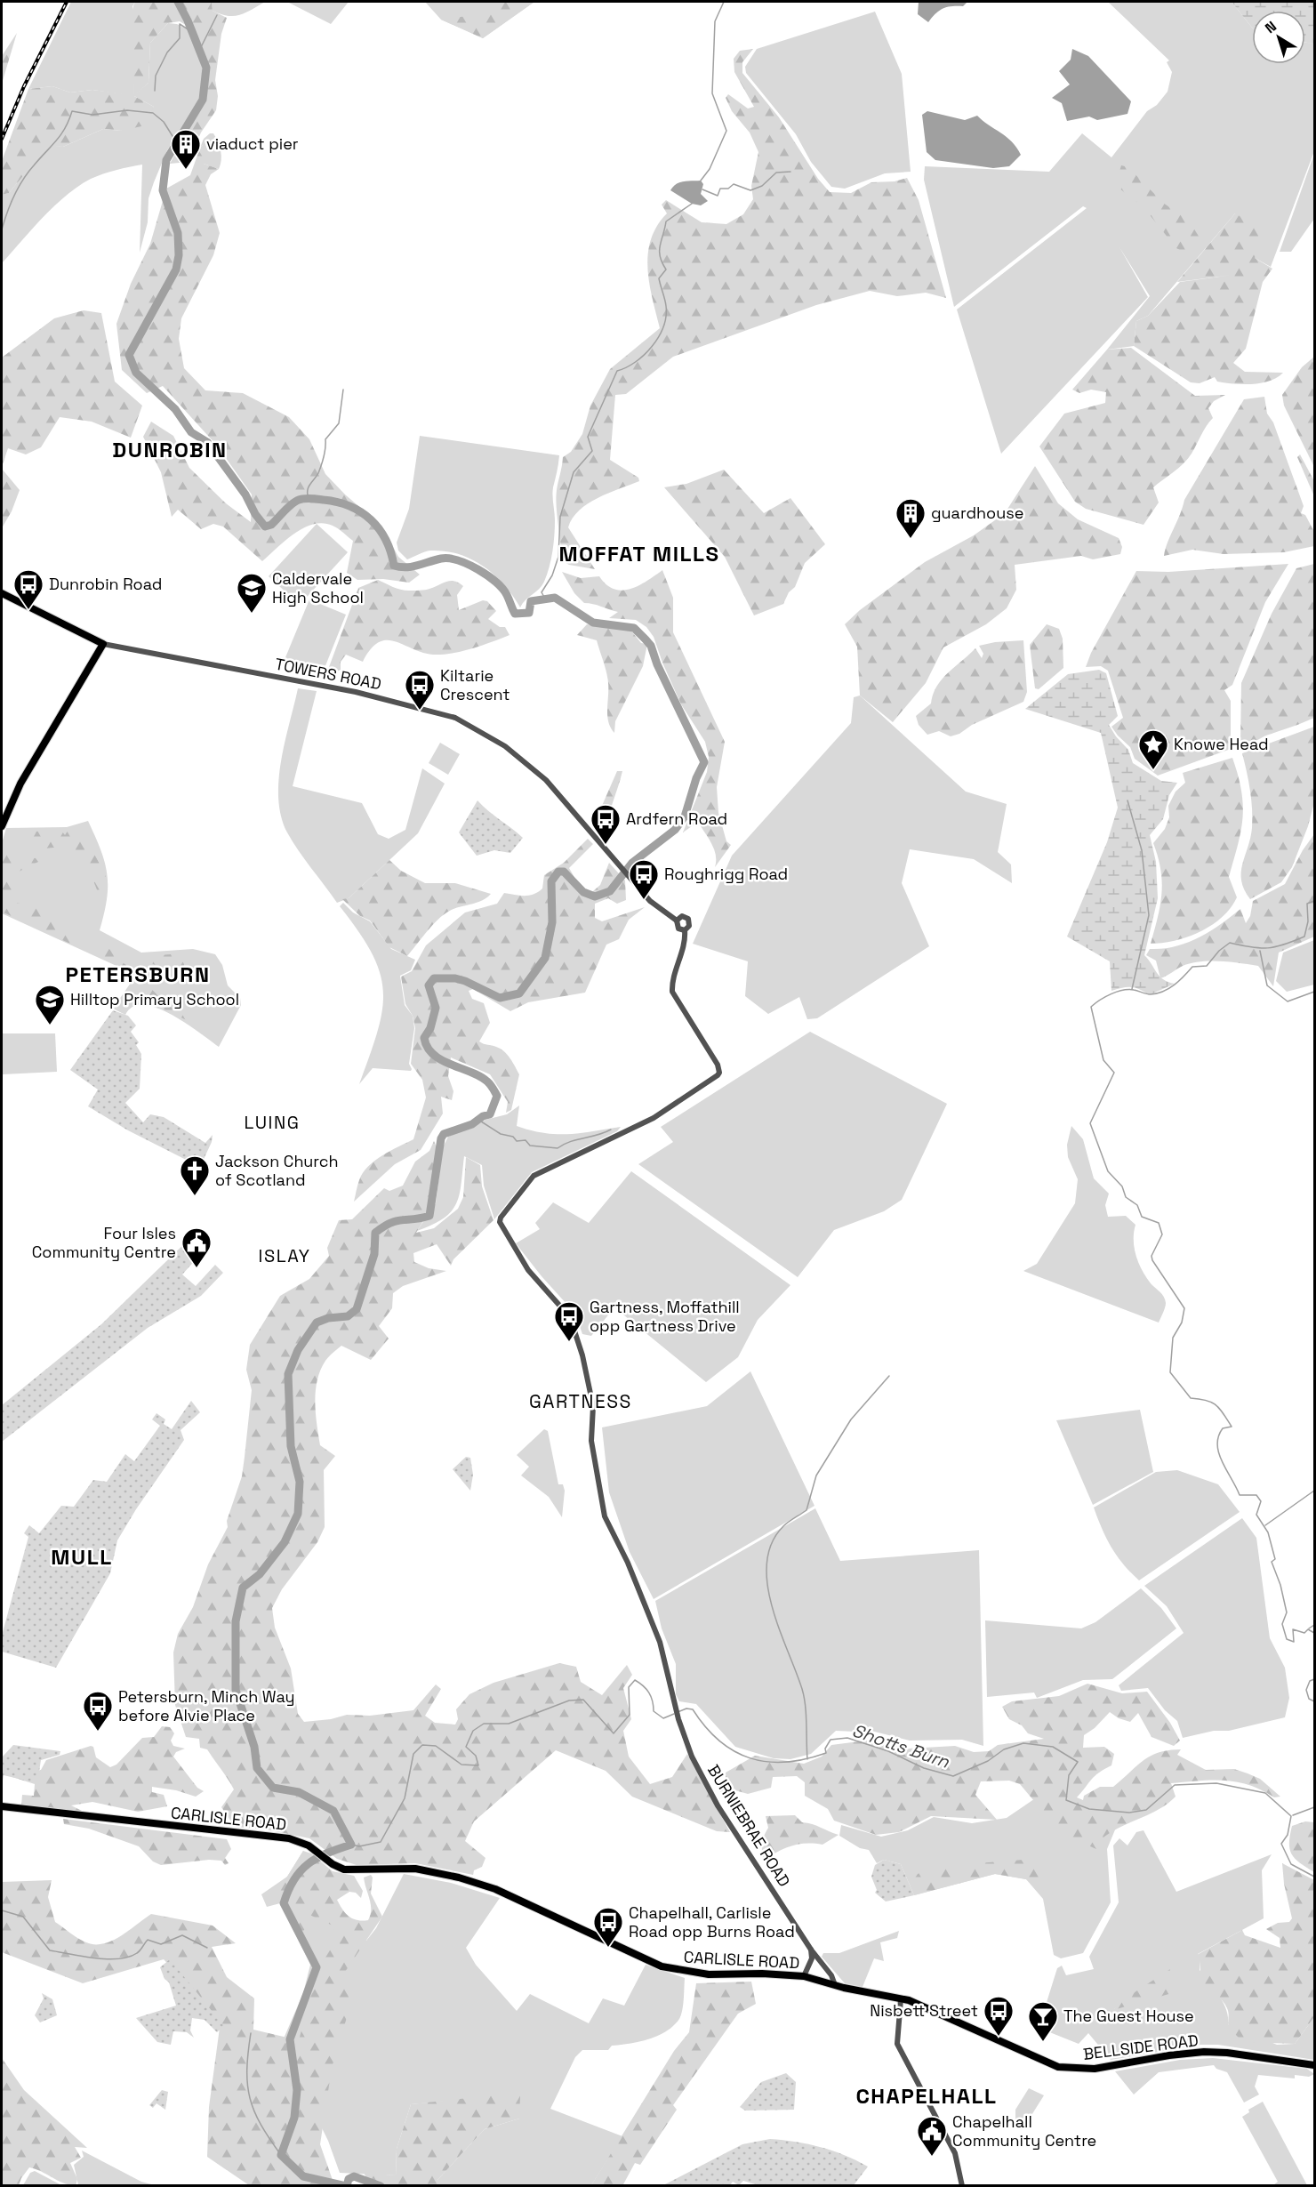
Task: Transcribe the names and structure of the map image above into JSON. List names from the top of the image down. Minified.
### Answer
{"streets":{"main road":["TOWERS ROAD","CARLISLE ROAD","BELLSIDE ROAD"],"street":["BURNIEBRAE ROAD"]},"crossings":[["TOWERS ROAD","BURNIEBRAE ROAD"],["CARLISLE ROAD","BURNIEBRAE ROAD"],["CARLISLE ROAD","BELLSIDE ROAD"]],"districts":["DUNROBIN","MOFFAT MILLS","PETERSBURN","LUING","ISLAY","GARTNESS","MULL","CHAPELHALL"],"water":["Shotts Burn"],"places":{"building":["viaduct pier","guardhouse"],"bus stop":["Dunrobin Road","Kiltarie Crescent","Ardfern Road","Roughrigg Road","Gartness, Moffathill opp Gartness Drive","Petersburn, Minch Way before Alvie Place","Chapelhall, Carlisle Road opp Burns Road","Nisbett Street"],"school or university":["Caldervale High School","Hilltop Primary School"],"place":["Knowe Head"],"church":["Jackson Church of Scotland"],"public building":["Four Isles Community Centre","Chapelhall Community Centre"],"bar":["The Guest House"]},"north":"top left"}
